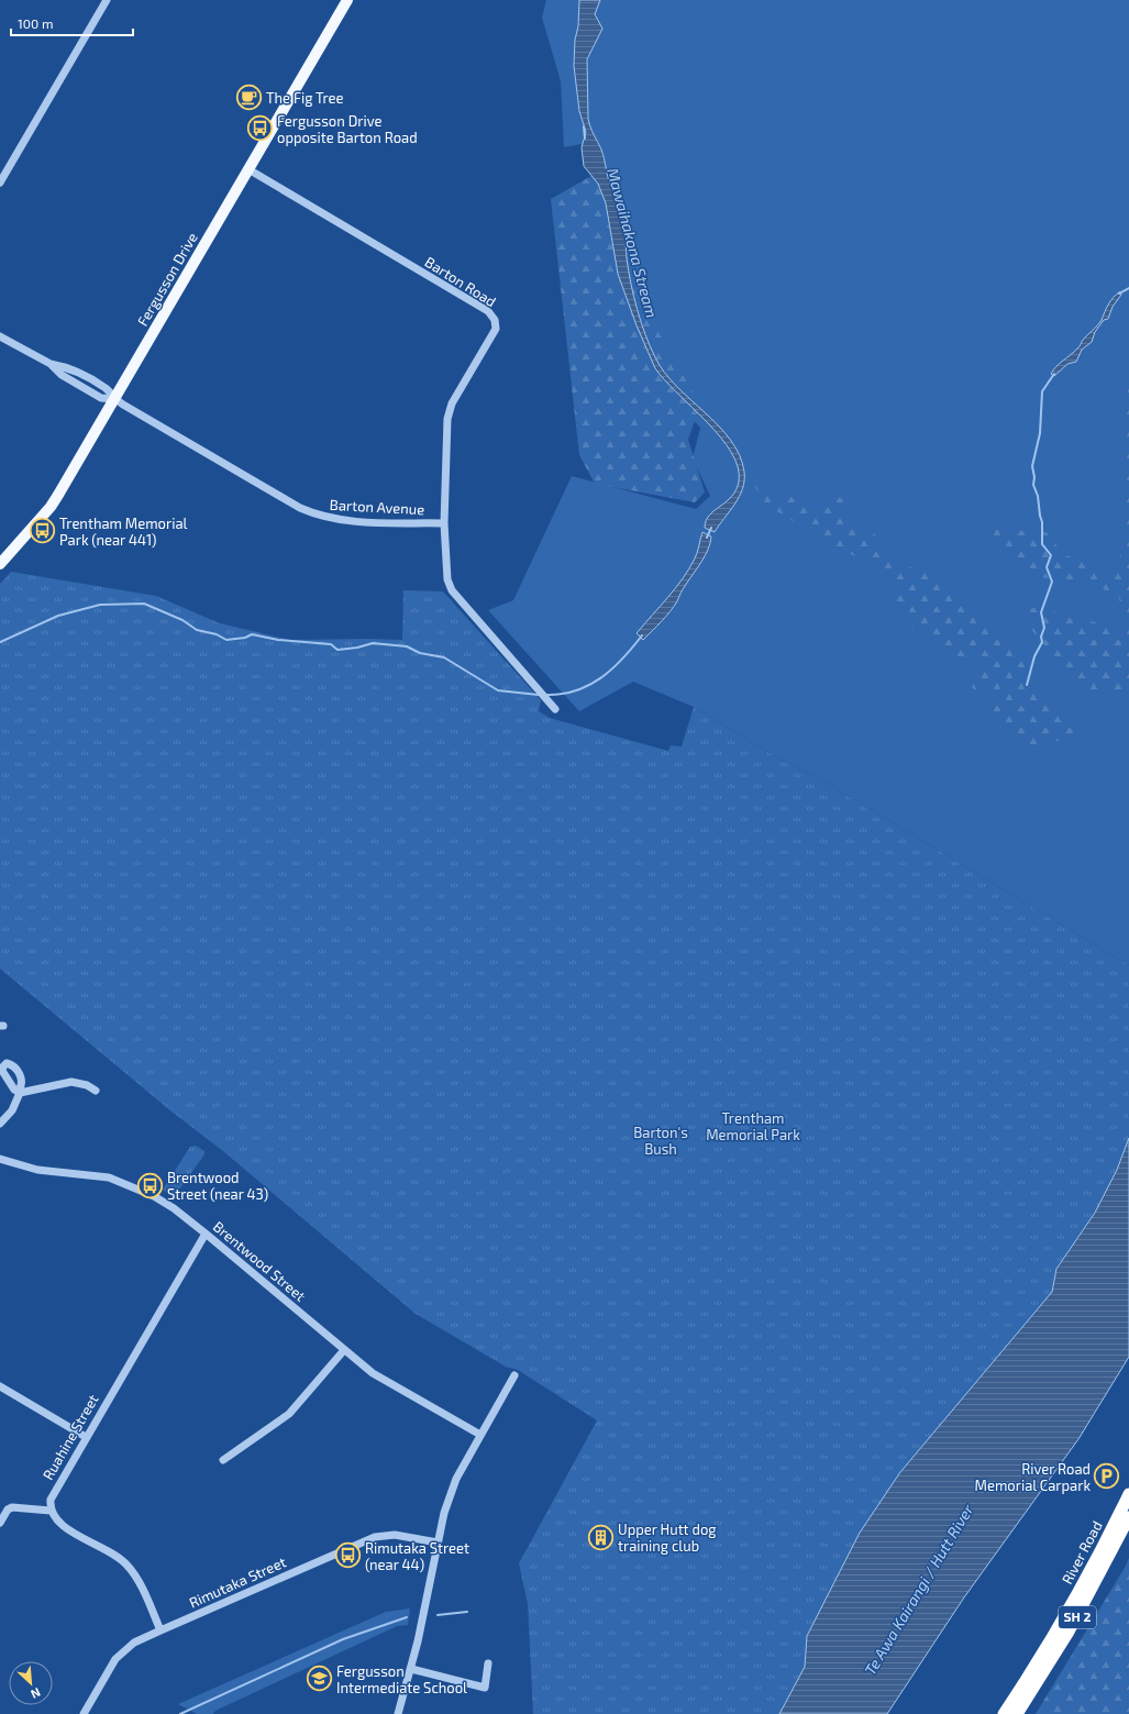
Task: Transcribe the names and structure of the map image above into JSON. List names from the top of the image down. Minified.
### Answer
{"streets":{"highway":["River Road","SH 2"],"main road":["Fergusson Drive"],"street":["Barton Road","Barton Avenue","Brentwood Street","Ruahine Street","Rimutaka Street"]},"crossings":[["Fergusson Drive","Barton Road"],["Fergusson Drive","Barton Avenue"],["Barton Road","Barton Avenue"],["Brentwood Street","Ruahine Street"]],"water":["Mawaihakona Stream","Te Awa Kairangi / Hutt River"],"parks":["Trentham Memorial Park","Barton's Bush"],"places":{"cafe":["The Fig Tree"],"bus stop":["Fergusson Drive opposite Barton Road","Trentham Memorial Park (near 441)","Brentwood Street (near 43)","Rimutaka Street (near 44)"],"parking":["River Road Memorial Carpark"],"building":["Upper Hutt dog training club"],"school or university":["Fergusson Intermediate School"]},"scale_bar":"100 m","north":"bottom right"}
